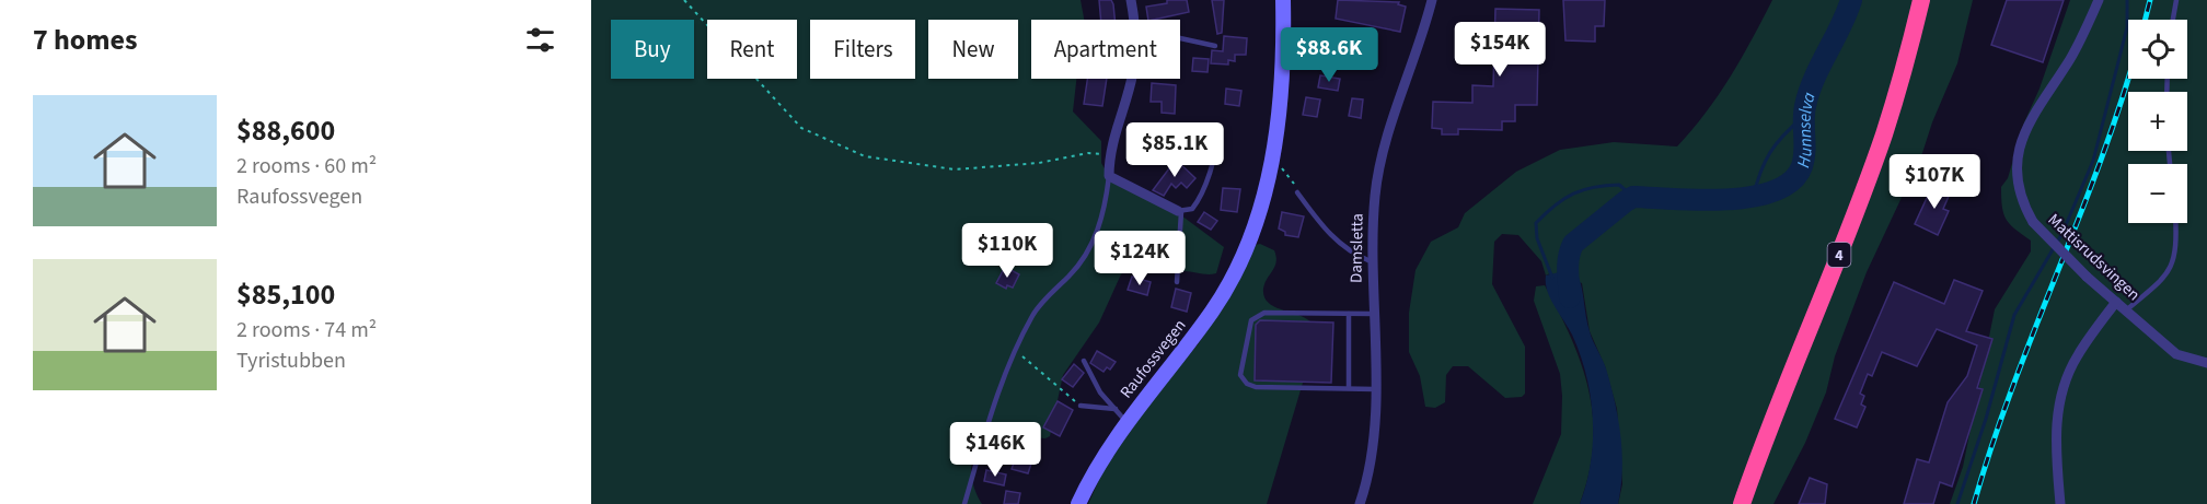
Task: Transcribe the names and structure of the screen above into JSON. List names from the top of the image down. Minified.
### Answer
{"streets":{"highway":["4"],"main road":["Raufossvegen"],"street":["Damsletta","Mattisrudsvingen"]},"water":["Hunnselva"],"page":{"heading":"7 homes","map_buttons":["+","−"],"chip":["Buy","Rent","Filters","New","Apartment"],"price":["$154K","$88.6K","$85.1K","$107K","$110K","$124K","$146K"],"list":[{"name":"$88,600","note":"2 rooms · 60 m² · Raufossvegen"},{"name":"$85,100","note":"2 rooms · 74 m² · Tyristubben"}]}}
